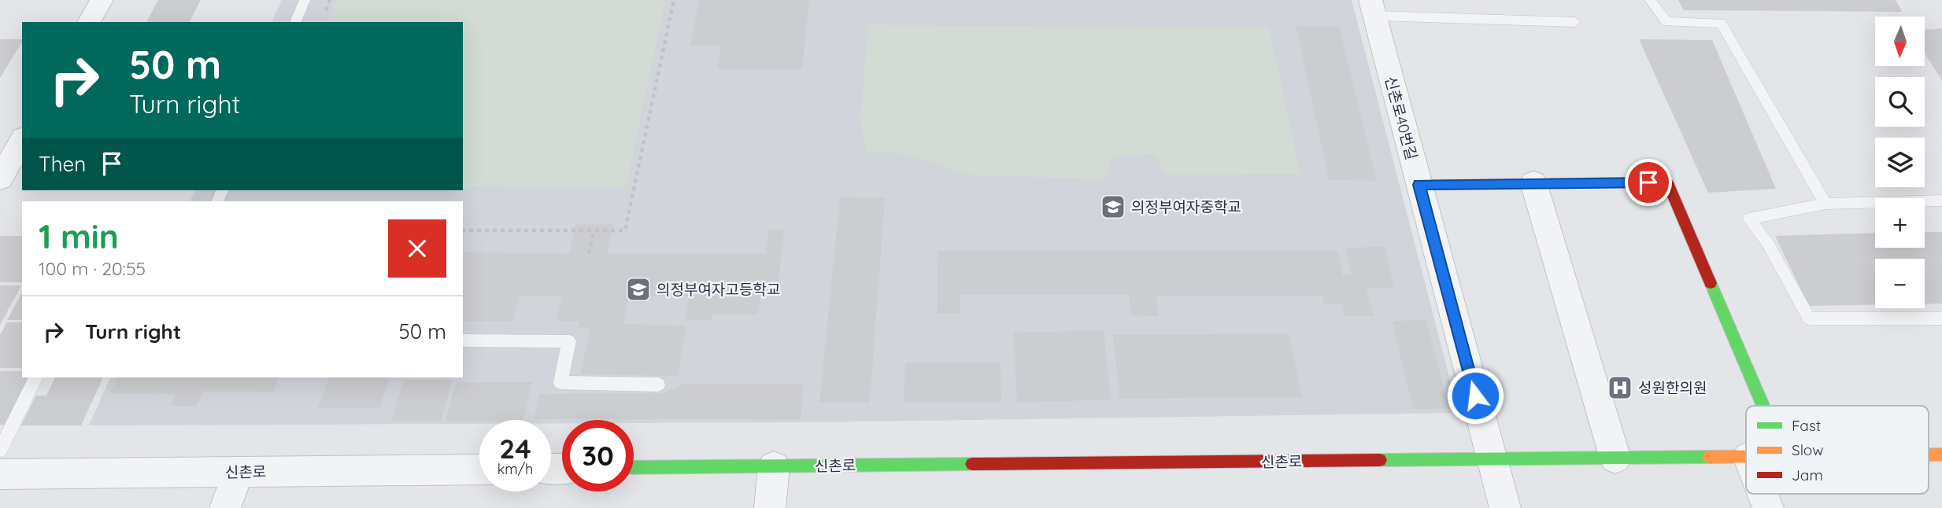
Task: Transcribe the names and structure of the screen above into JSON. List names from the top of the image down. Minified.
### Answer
{"streets":{"street":["신촌로40번길","신촌로"]},"crossings":[["신촌로40번길","신촌로"]],"places":{"school or university":["의정부여자중학교","의정부여자고등학교"],"hospital":["성원한의원"]},"legend":["Fast","Slow","Jam"],"north":"bottom","page":{"map_buttons":["+","−"],"turn":["50 m","Turn right"],"then":"Then","heading":["1 min","100 m · 20:55"],"list":[{"name":"Turn right","value":"50 m"}],"speed":"24 km/h","limit":"30"}}
